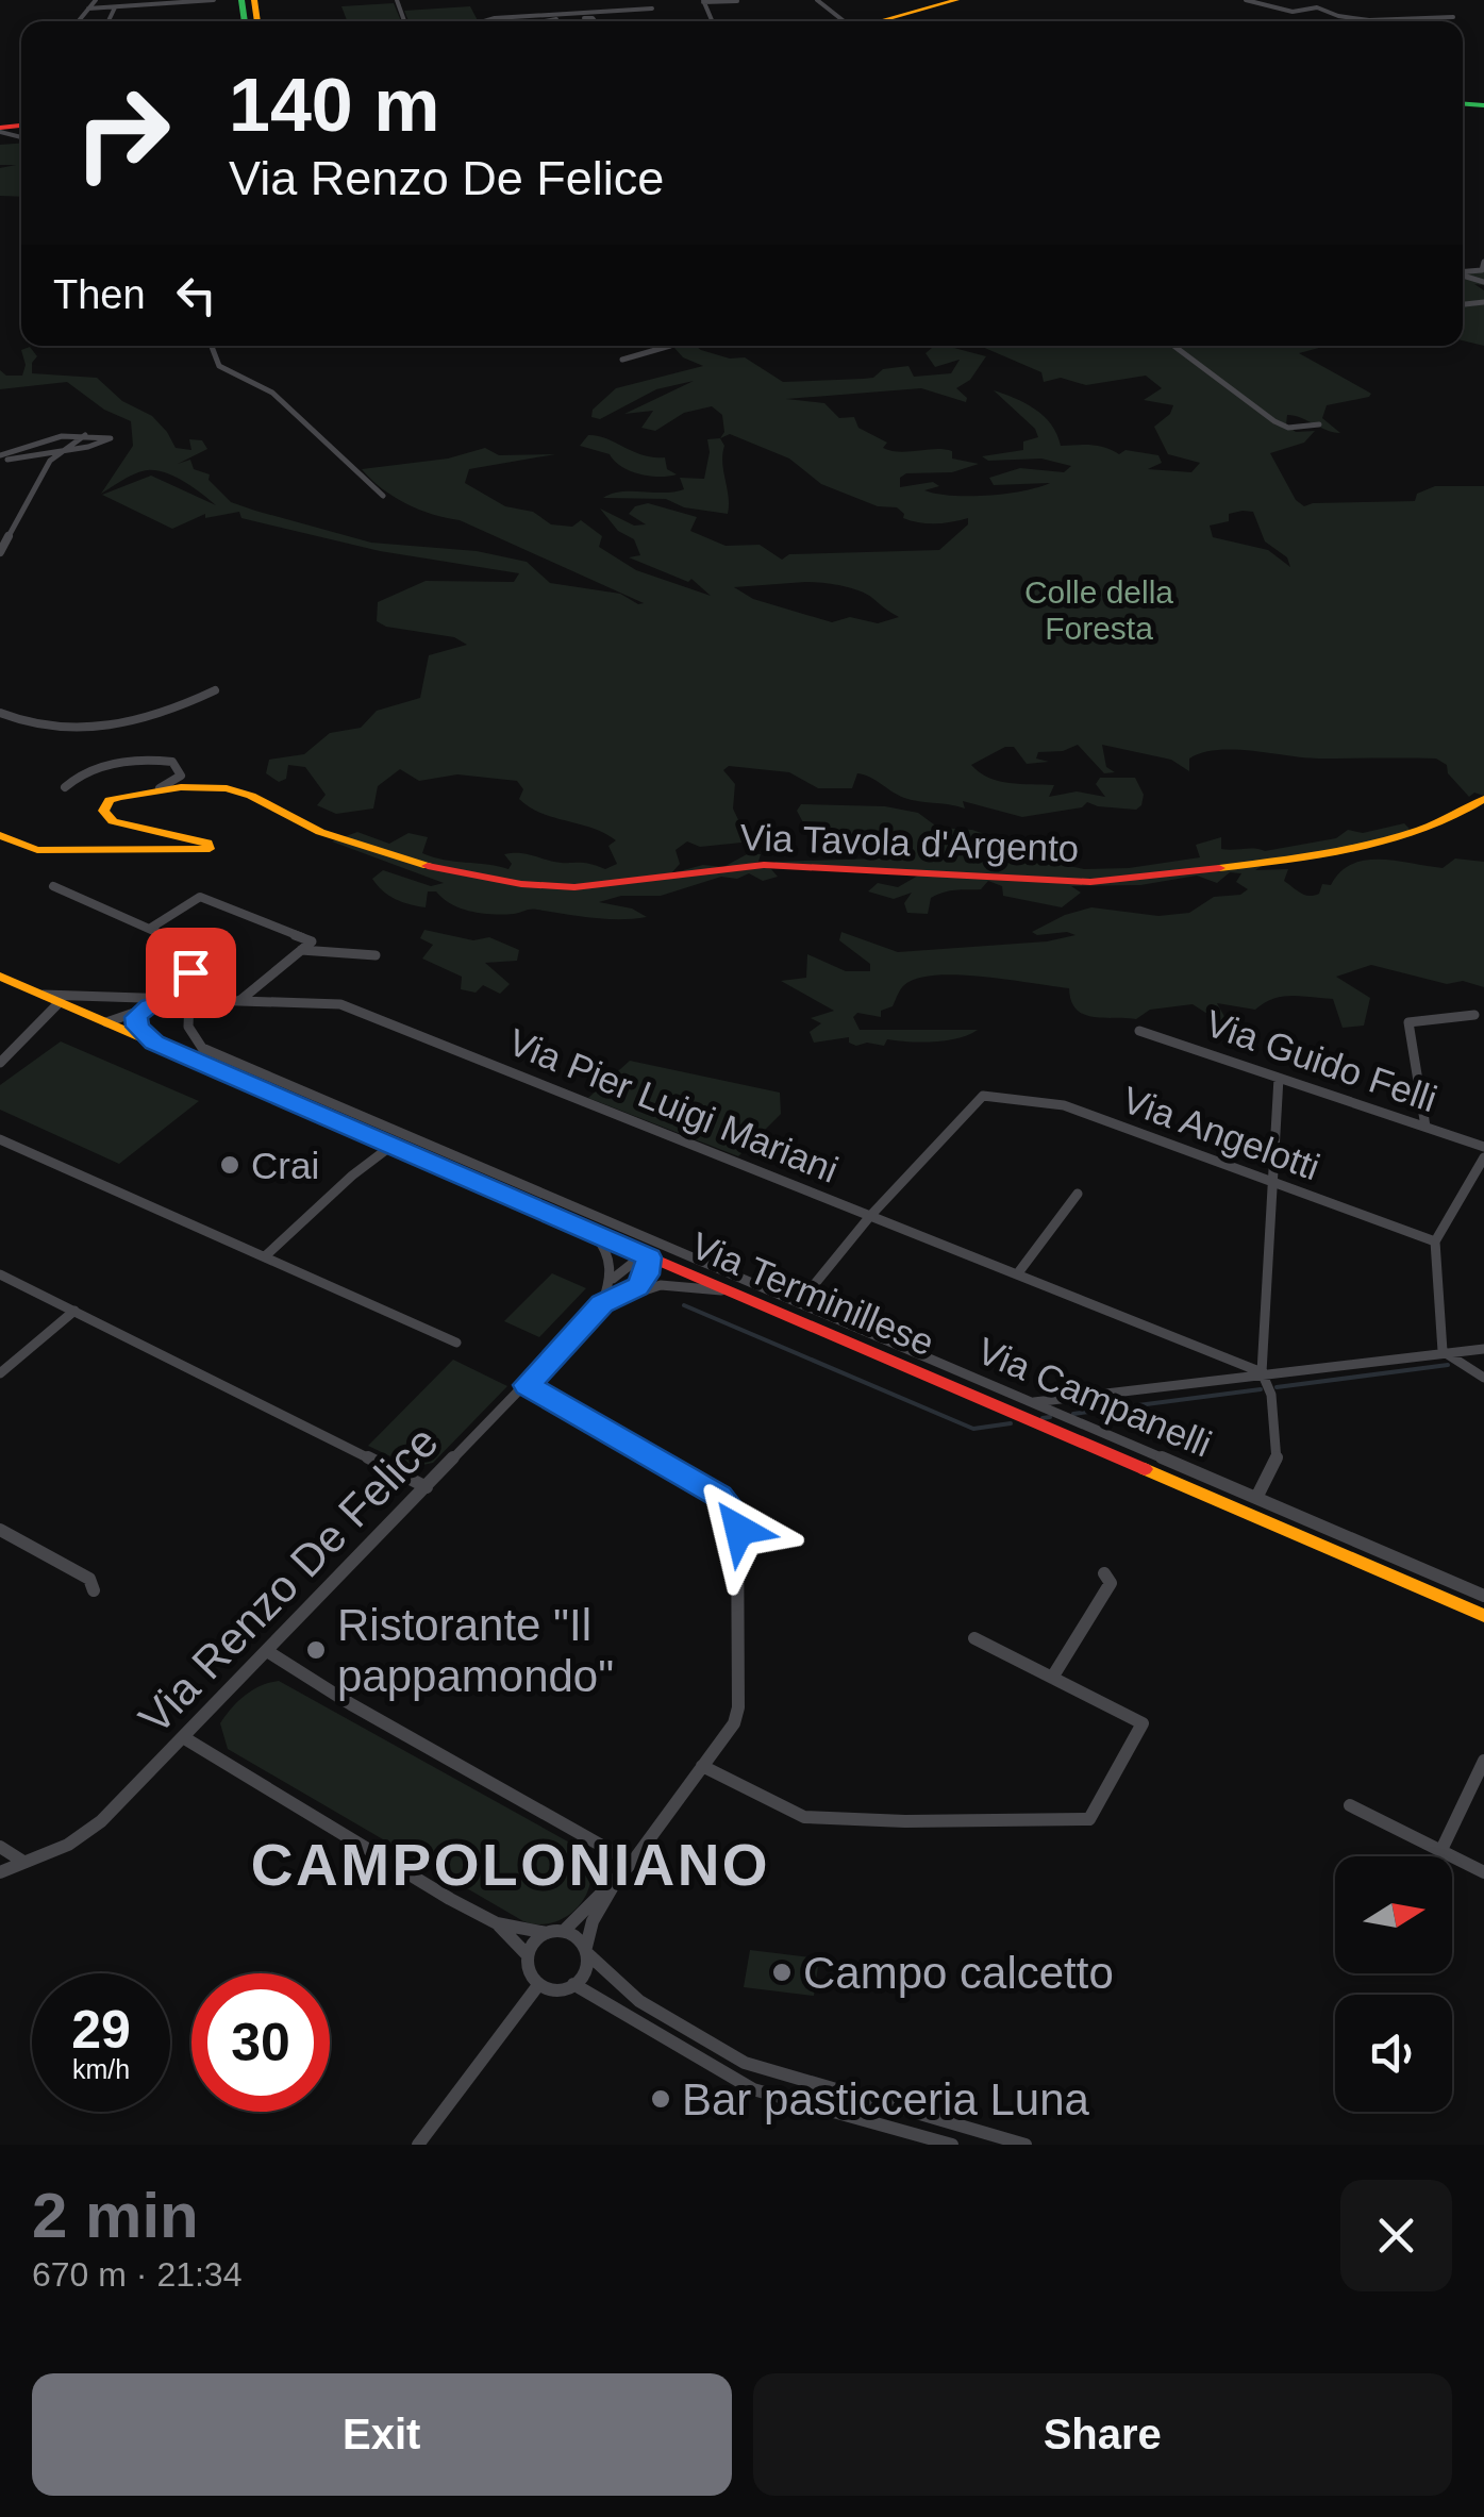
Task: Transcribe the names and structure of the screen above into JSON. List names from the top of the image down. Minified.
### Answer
{"streets":{"main road":["Via Tavola d'Argento","Via Terminillese"],"street":["Via Guido Felli","Via Pier Luigi Mariani","Via Angelotti","Via Campanelli","Via Renzo De Felice"]},"crossings":[["Via Pier Luigi Mariani","Via Angelotti"],["Via Pier Luigi Mariani","Via Terminillese"],["Via Pier Luigi Mariani","Via Campanelli"],["Via Terminillese","Via Renzo De Felice"]],"districts":["CAMPOLONIANO"],"parks":["Colle della Foresta"],"places":["Crai","Ristorante \"Il pappamondo\"","Campo calcetto","Bar pasticceria Luna"],"north":"right","page":{"turn":["140 m","Via Renzo De Felice"],"then":"Then","speed":"29 km/h","limit":"30","heading":["2 min","670 m · 21:34"],"buttons":["Exit","Share"]}}
